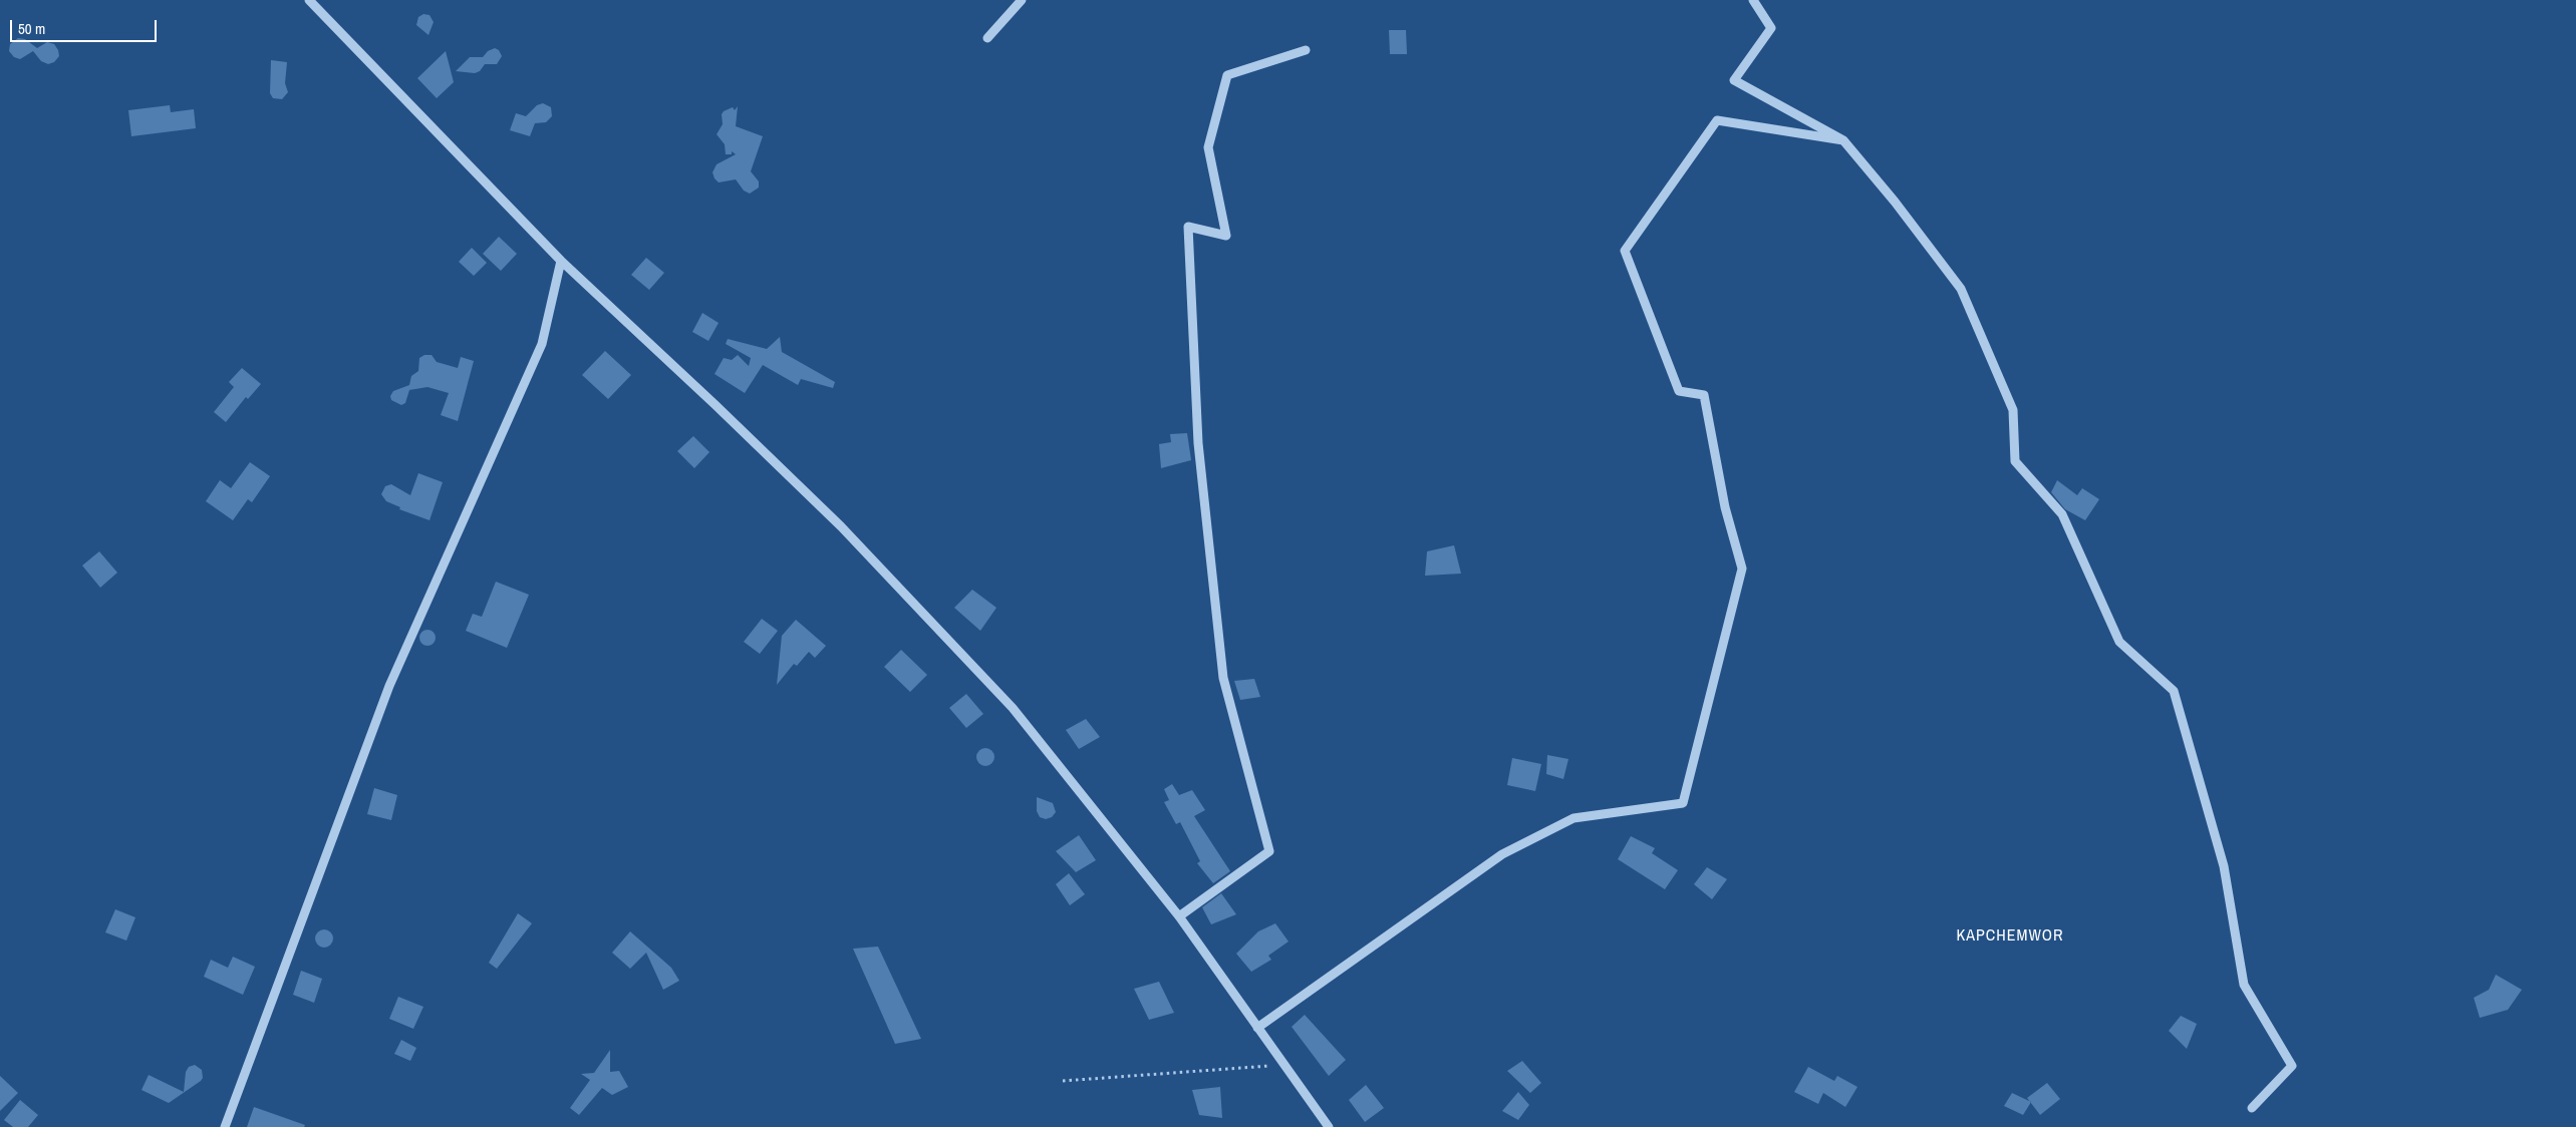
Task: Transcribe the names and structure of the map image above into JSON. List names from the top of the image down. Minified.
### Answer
{"districts":["KAPCHEMWOR"],"scale_bar":"50 m"}
